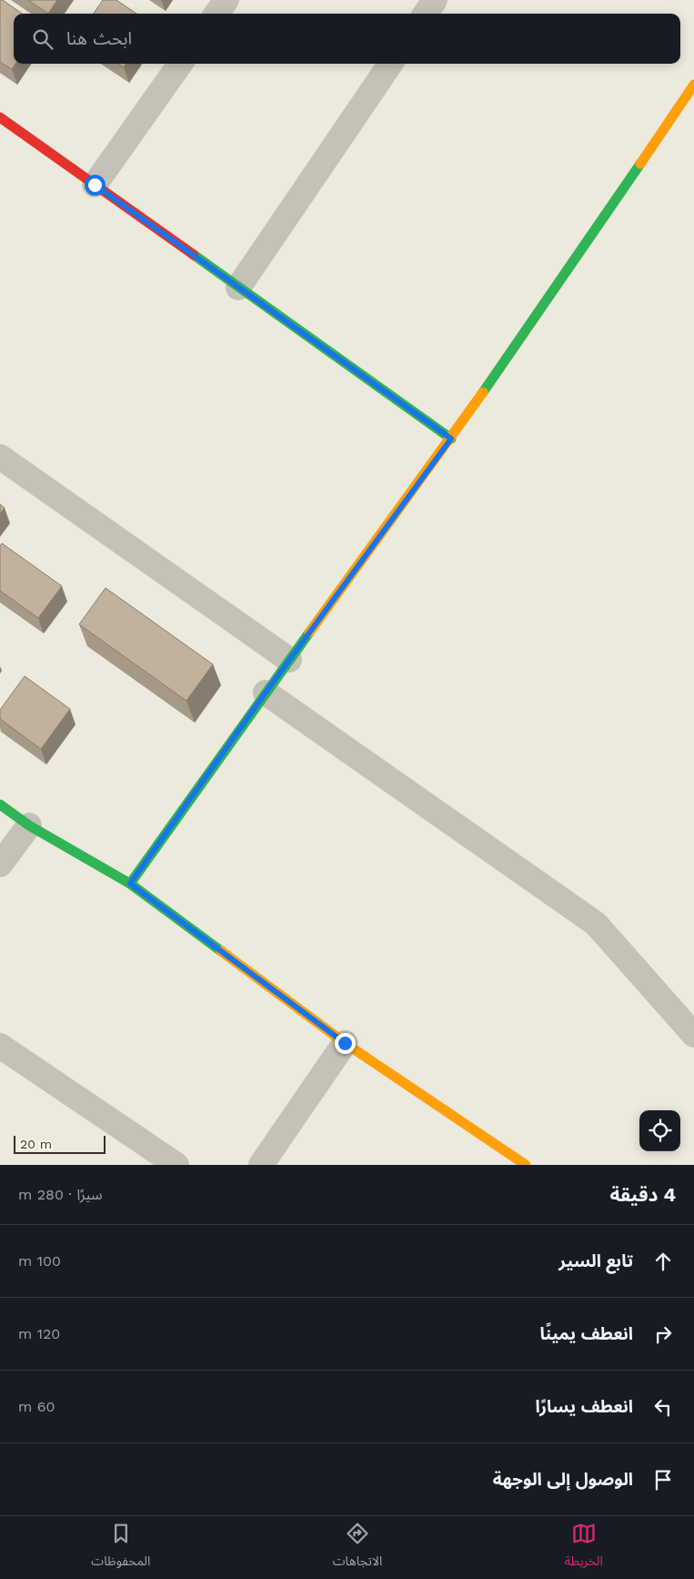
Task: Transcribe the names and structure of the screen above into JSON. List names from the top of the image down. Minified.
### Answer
{"scale_bar":"20 m","page":{"search":"ابحث هنا","scale":"20 m","heading":["4 دقيقة","سيرًا · 280 m"],"list":[["تابع السير","100 m"],["انعطف يمينًا","120 m"],["انعطف يسارًا","60 m"],"الوصول إلى الوجهة"],"nav":["الخريطة","الاتجاهات","المحفوظات"]}}
